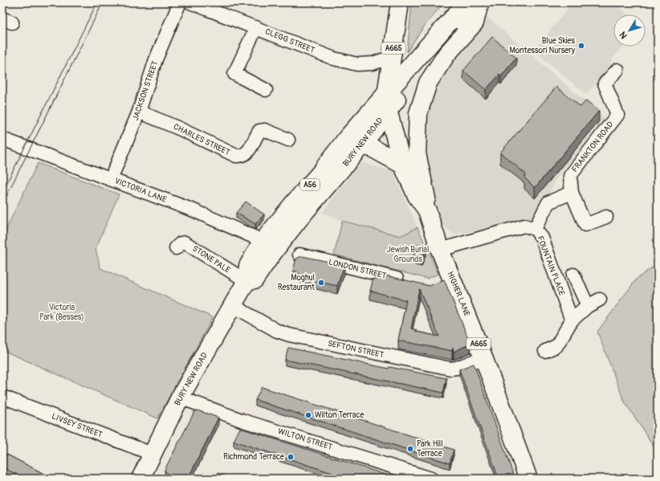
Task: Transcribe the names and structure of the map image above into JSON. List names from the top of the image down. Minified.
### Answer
{"streets":{"main road":["A665","BURY NEW ROAD","A56","HIGHER LANE"],"street":["CLEGG STREET","JACKSON STREET","CHARLES STREET","FRANKTON ROAD","VICTORIA LANE","STONE PALE","FOUNTAIN PLACE","LONDON STREET","SEFTON STREET","LIVSEY STREET","WILTON STREET"]},"crossings":[["CLEGG STREET","A665"],["A665","BURY NEW ROAD"],["A665","HIGHER LANE"],["JACKSON STREET","CHARLES STREET"],["JACKSON STREET","VICTORIA LANE"],["BURY NEW ROAD","VICTORIA LANE"],["BURY NEW ROAD","STONE PALE"],["BURY NEW ROAD","HIGHER LANE"],["BURY NEW ROAD","SEFTON STREET"],["BURY NEW ROAD","LIVSEY STREET"],["BURY NEW ROAD","WILTON STREET"],["FOUNTAIN PLACE","HIGHER LANE"],["HIGHER LANE","SEFTON STREET"]],"parks":["Jewish Burial Grounds","Victoria Park (Besses)"],"places":["Blue Skies Montessori Nursery","Moghul Restaurant","Wilton Terrace","Park Hill Terrace","Richmond Terrace"],"north":"bottom left"}
